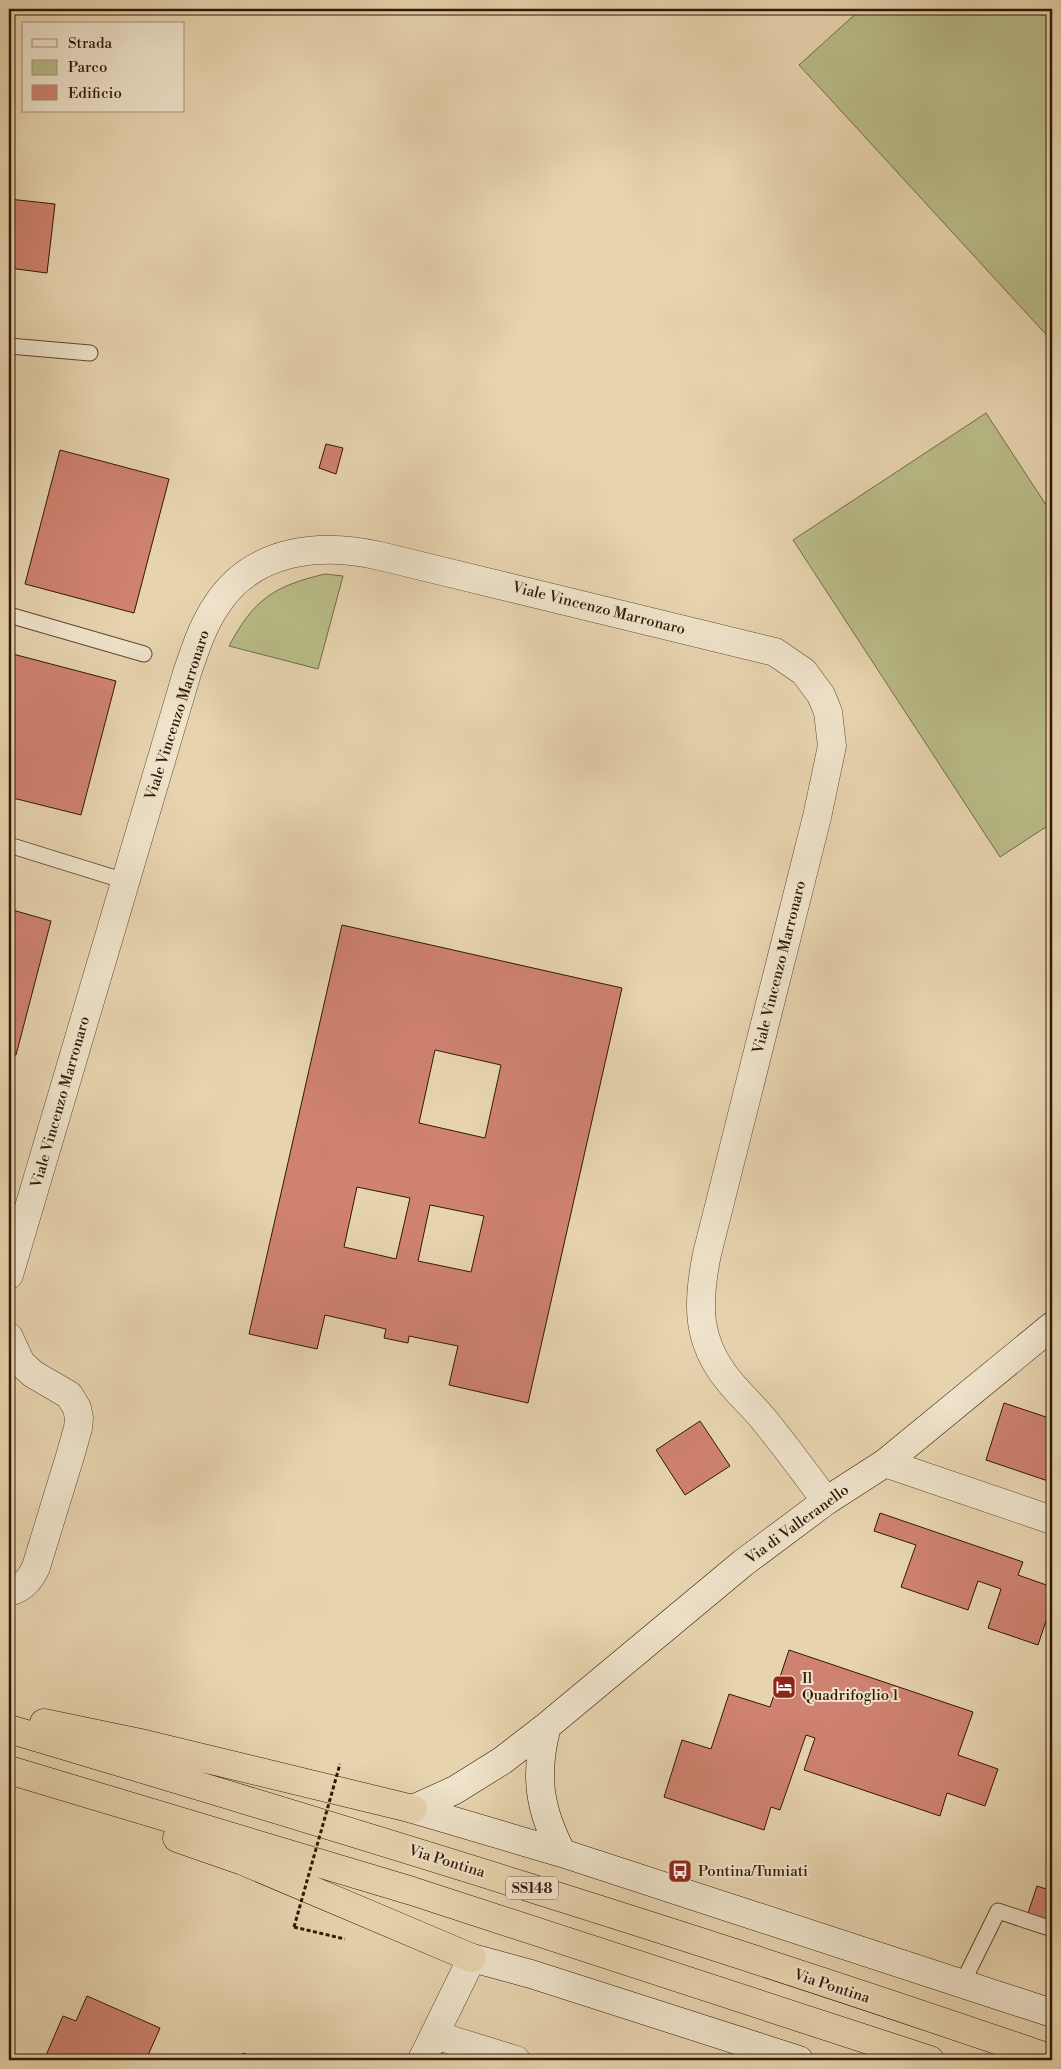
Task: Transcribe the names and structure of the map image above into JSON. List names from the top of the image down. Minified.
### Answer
{"streets":{"highway":["Via Pontina","SS148"],"street":["Viale Vincenzo Marronaro","Via di Valleranello"]},"crossings":[["Viale Vincenzo Marronaro","Via di Valleranello"]],"places":{"hotel":["Il Quadrifoglio 1"],"bus stop":["Pontina/Tumiati"]},"legend":["Strada","Parco","Edificio"]}
